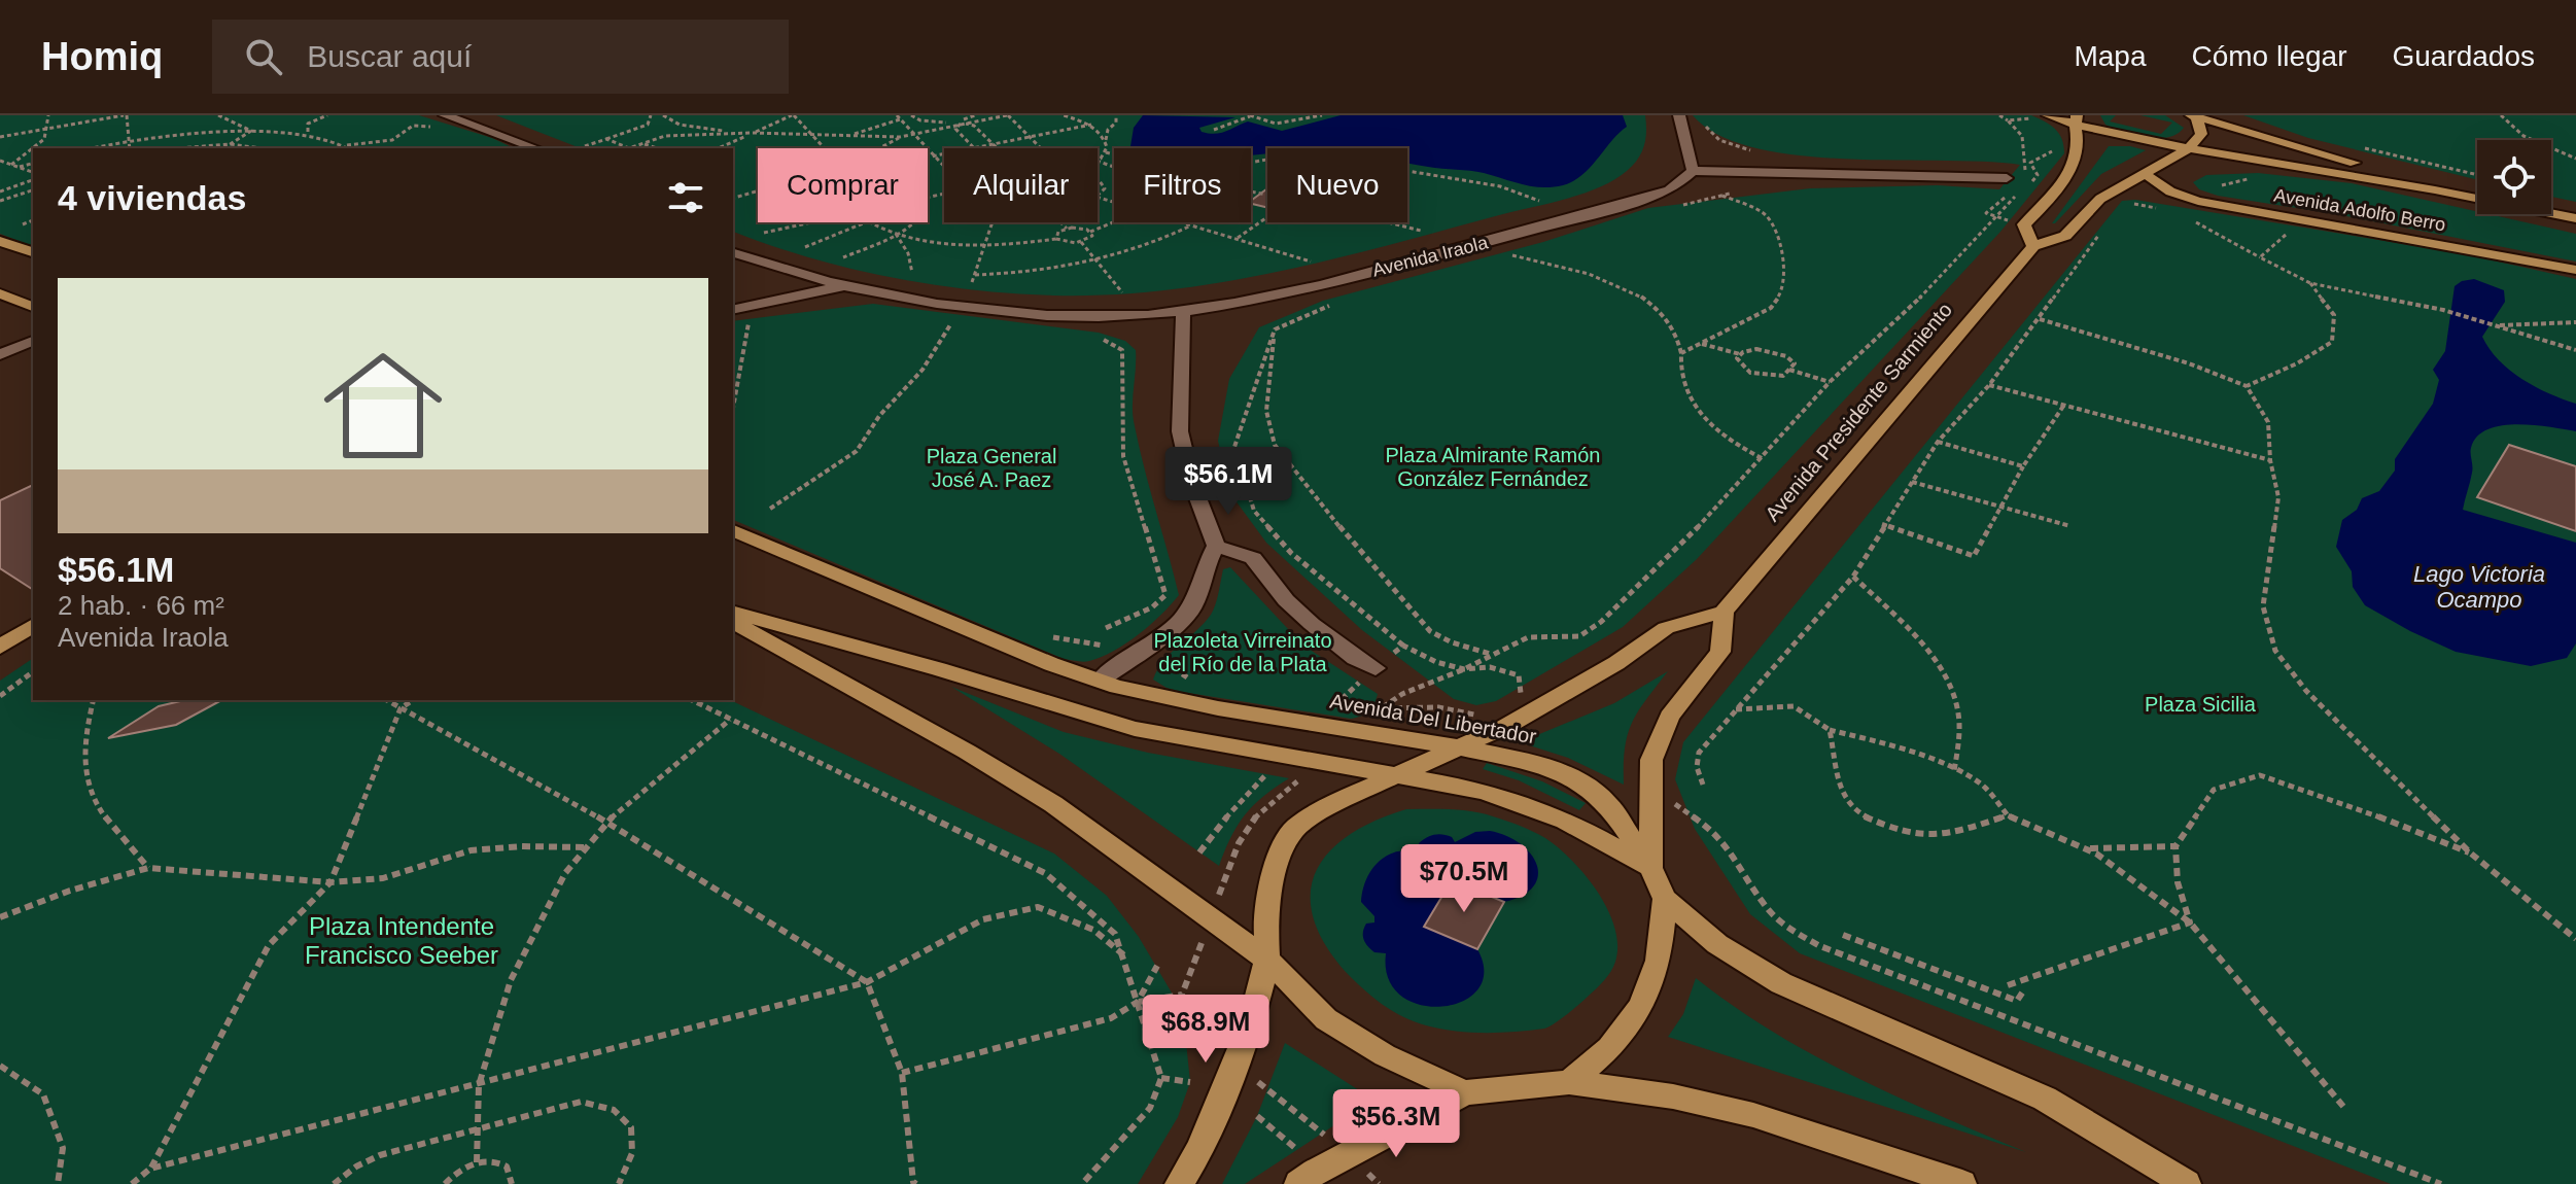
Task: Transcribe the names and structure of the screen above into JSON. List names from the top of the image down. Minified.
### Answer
{"streets":{"main road":["Avenida Adolfo Berro","Avenida Presidente Sarmiento","Avenida Del Libertador"],"street":["Avenida Iraola"]},"crossings":[["Avenida Adolfo Berro","Avenida Presidente Sarmiento"]],"water":["Lago Victoria Ocampo"],"parks":["Plaza Almirante Ramón González Fernández","Plaza General José A. Paez","Plazoleta Virreinato del Río de la Plata","Plaza Sicilia","Plaza Intendente Francisco Seeber"],"page":{"header":"Homiq","search":"Buscar aquí","nav":["Mapa","Cómo llegar","Guardados"],"chip":["Comprar","Alquilar","Filtros","Nuevo"],"heading":"4 viviendas","list":[{"name":"$56.1M","note":"2 hab. · 66 m² · Avenida Iraola"}],"price":["$56.1M","$70.5M","$68.9M","$56.3M"]}}
